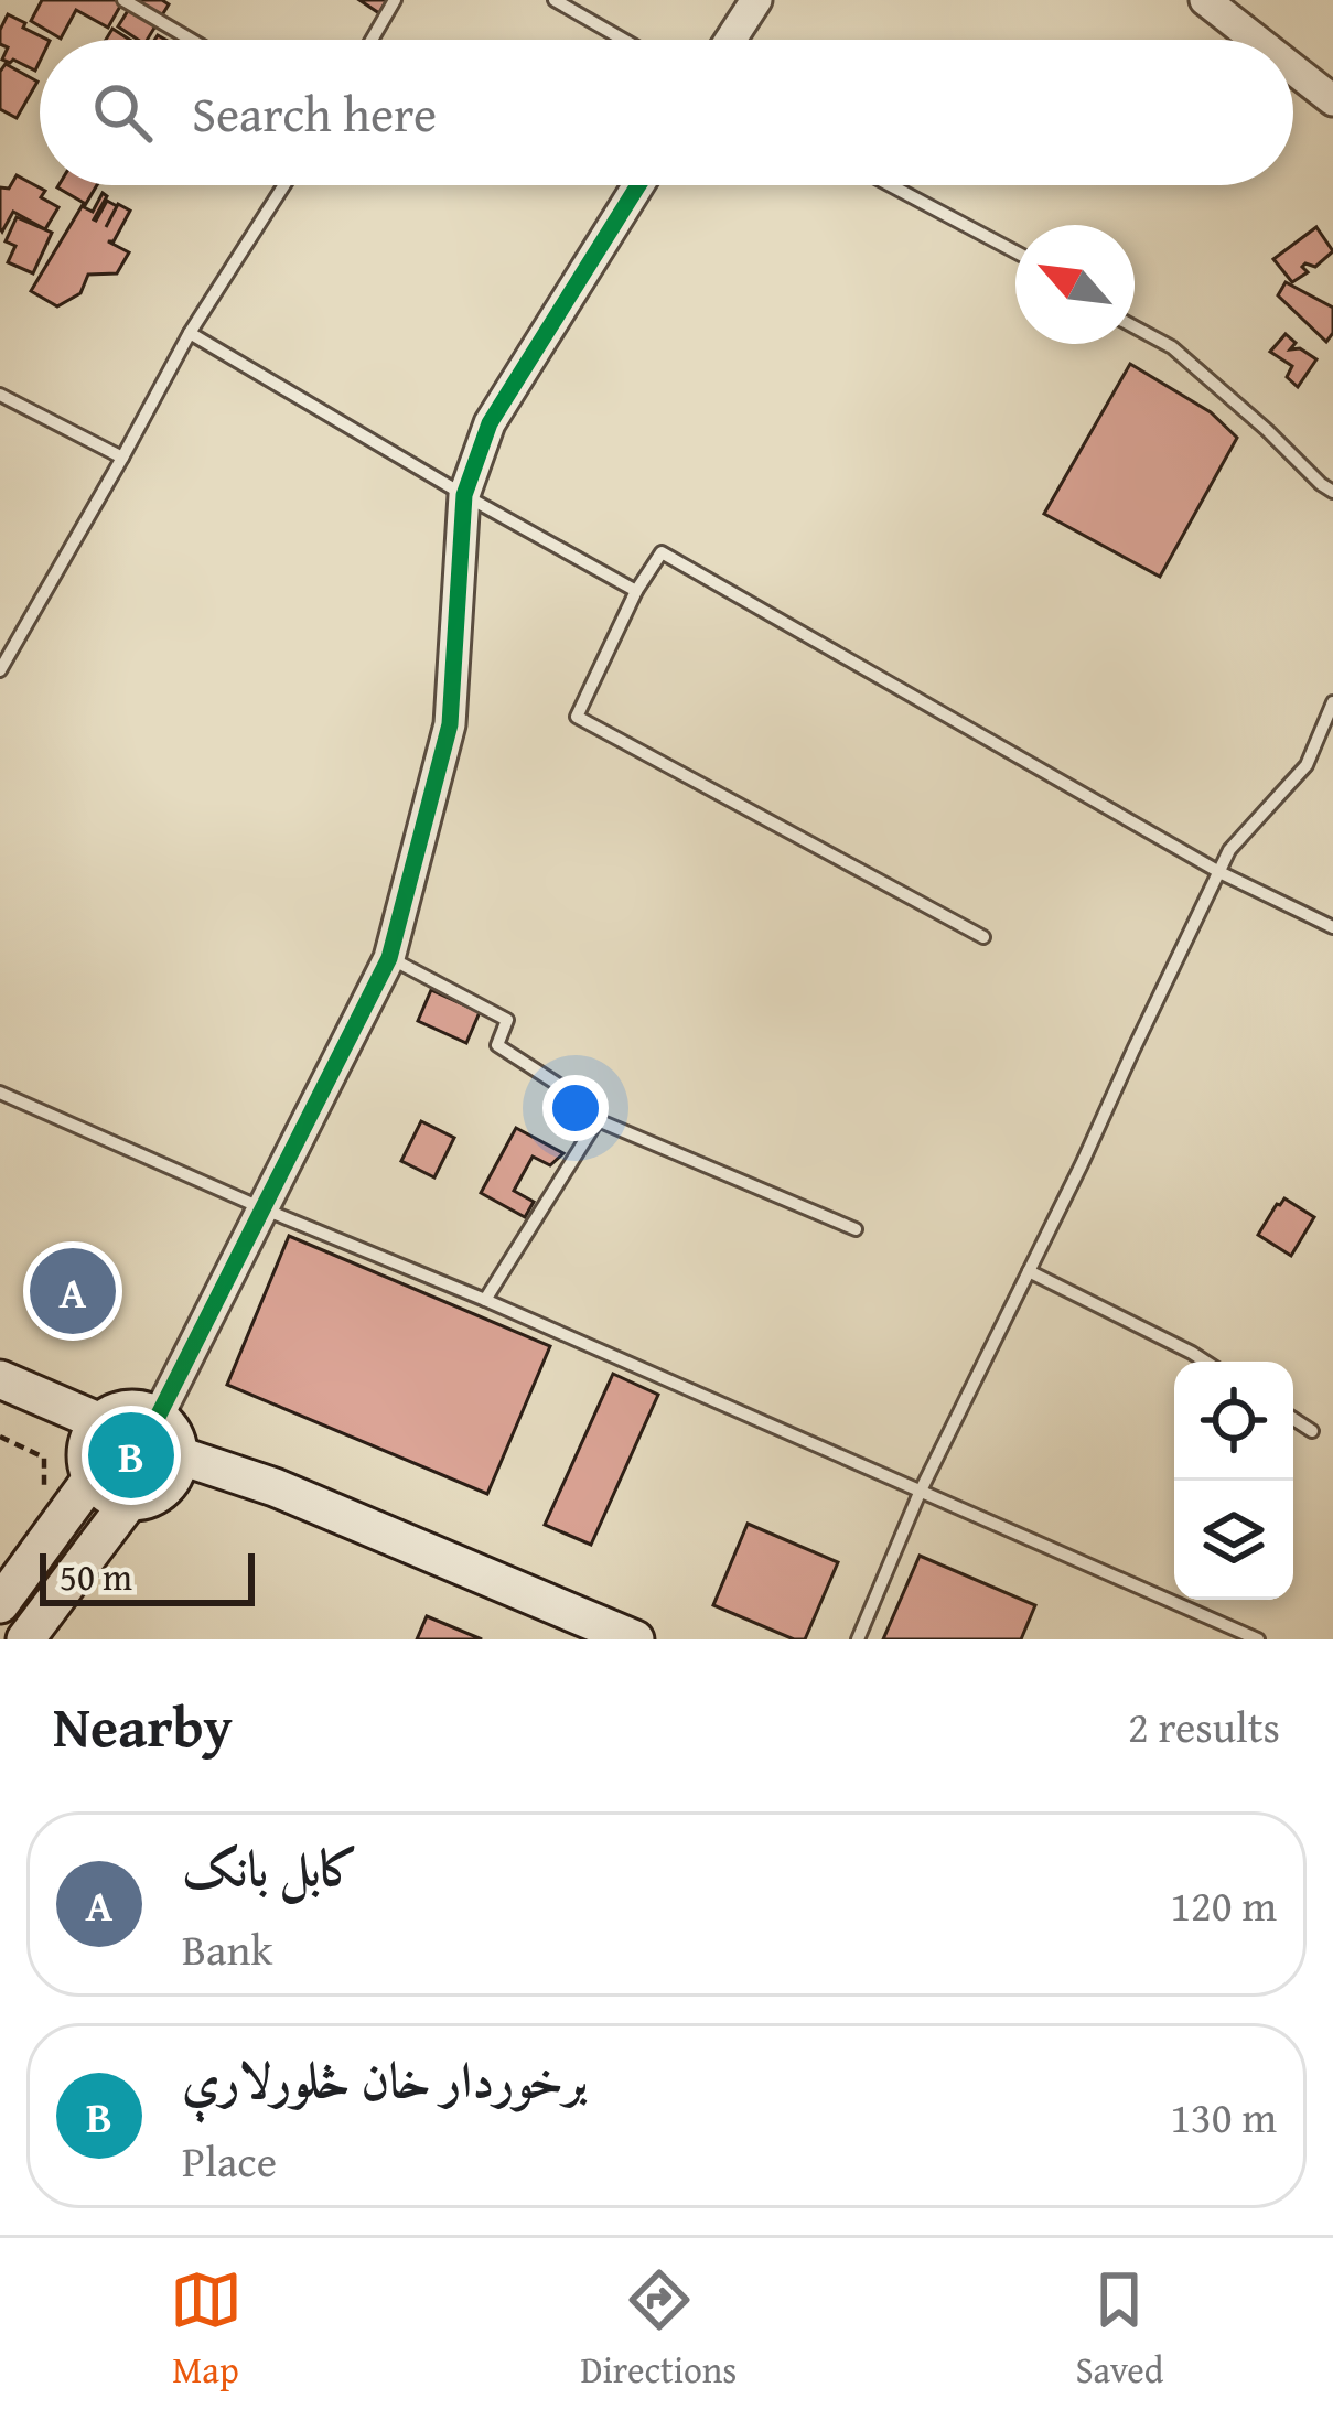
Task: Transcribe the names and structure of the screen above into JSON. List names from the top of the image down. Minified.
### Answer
{"scale_bar":"50 m","north":"top left","page":{"search":"Search here","pins":["A","B"],"scale":"50 m","heading":["Nearby","2 results"],"list":[{"mark":"A","name":"کابل بانک","note":"Bank","value":"120 m"},{"mark":"B","name":"برخوردار خان څلورلارې","note":"Place","value":"130 m"}],"nav":["Map","Directions","Saved"]}}
